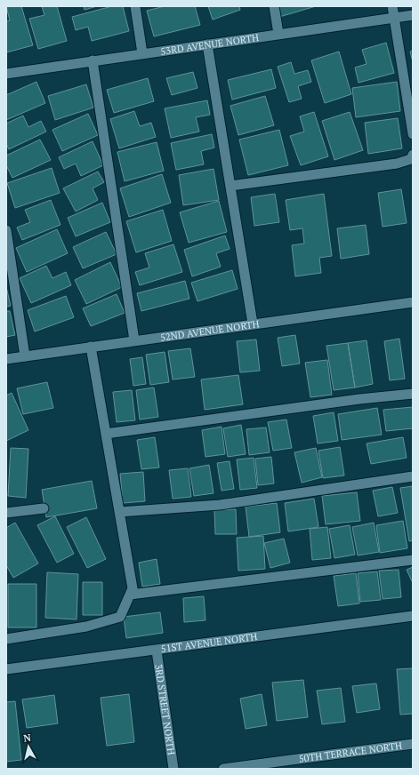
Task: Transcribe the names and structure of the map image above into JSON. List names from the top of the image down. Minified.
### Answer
{"streets":{"street":["53RD AVENUE NORTH","52ND AVENUE NORTH","51ST AVENUE NORTH","3RD STREET NORTH","50TH TERRACE NORTH"]},"crossings":[["51ST AVENUE NORTH","3RD STREET NORTH"]],"north":"top"}
